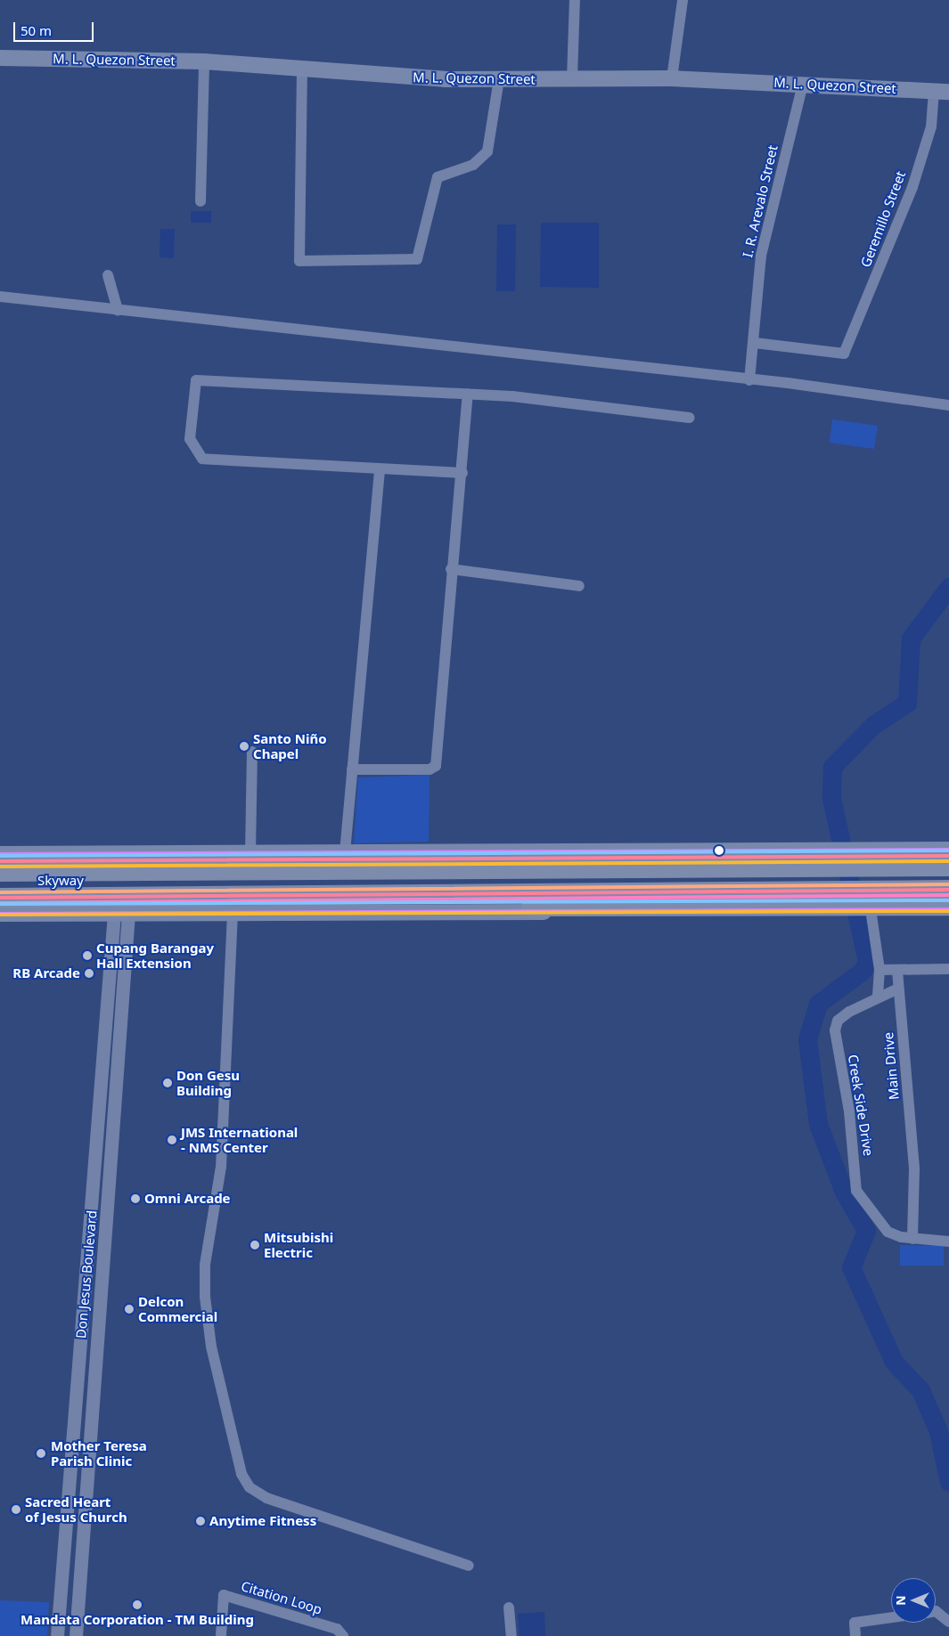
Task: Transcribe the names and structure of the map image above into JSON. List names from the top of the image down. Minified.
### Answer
{"streets":{"highway":["Skyway"],"main road":["M. L. Quezon Street"],"street":["I. R. Arevalo Street","Geremillo Street","Main Drive","Creek Side Drive","Don Jesus Boulevard","Citation Loop"]},"crossings":[["M. L. Quezon Street","I. R. Arevalo Street"],["M. L. Quezon Street","Geremillo Street"],["I. R. Arevalo Street","Geremillo Street"],["Main Drive","Creek Side Drive"]],"places":["Santo Niño Chapel","Cupang Barangay Hall Extension","RB Arcade","Don Gesu Building","JMS International - NMS Center","Omni Arcade","Mitsubishi Electric","Delcon Commercial","Mother Teresa Parish Clinic","Sacred Heart of Jesus Church","Anytime Fitness","Mandata Corporation - TM Building"],"scale_bar":"50 m","north":"left"}
